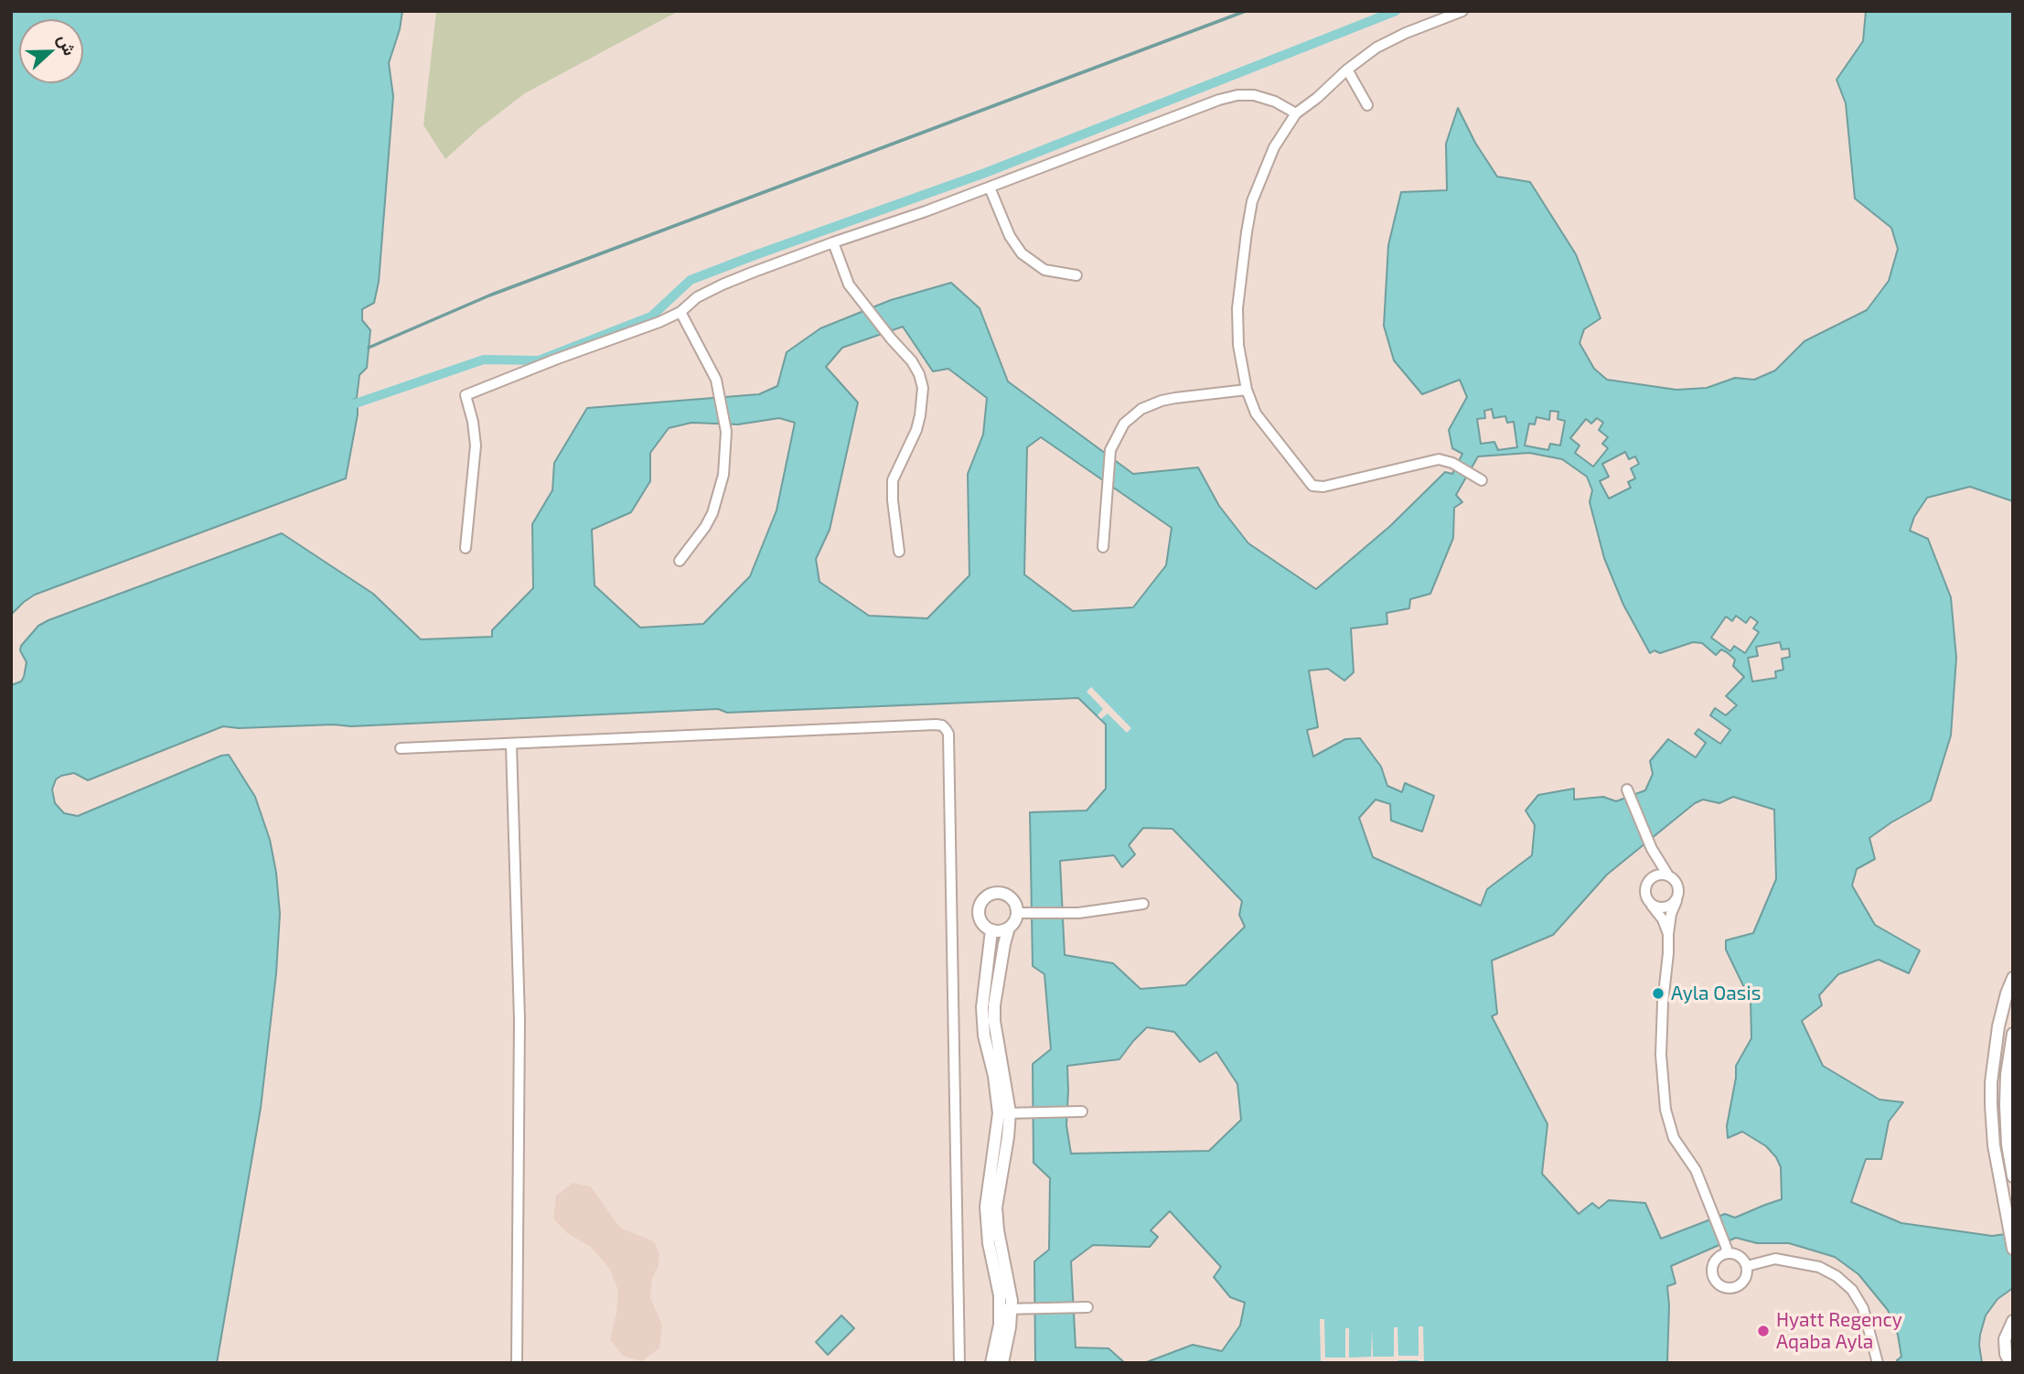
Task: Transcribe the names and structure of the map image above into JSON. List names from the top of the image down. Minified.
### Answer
{"places":["Ayla Oasis","Hyatt Regency Aqaba Ayla"],"north":"right"}
